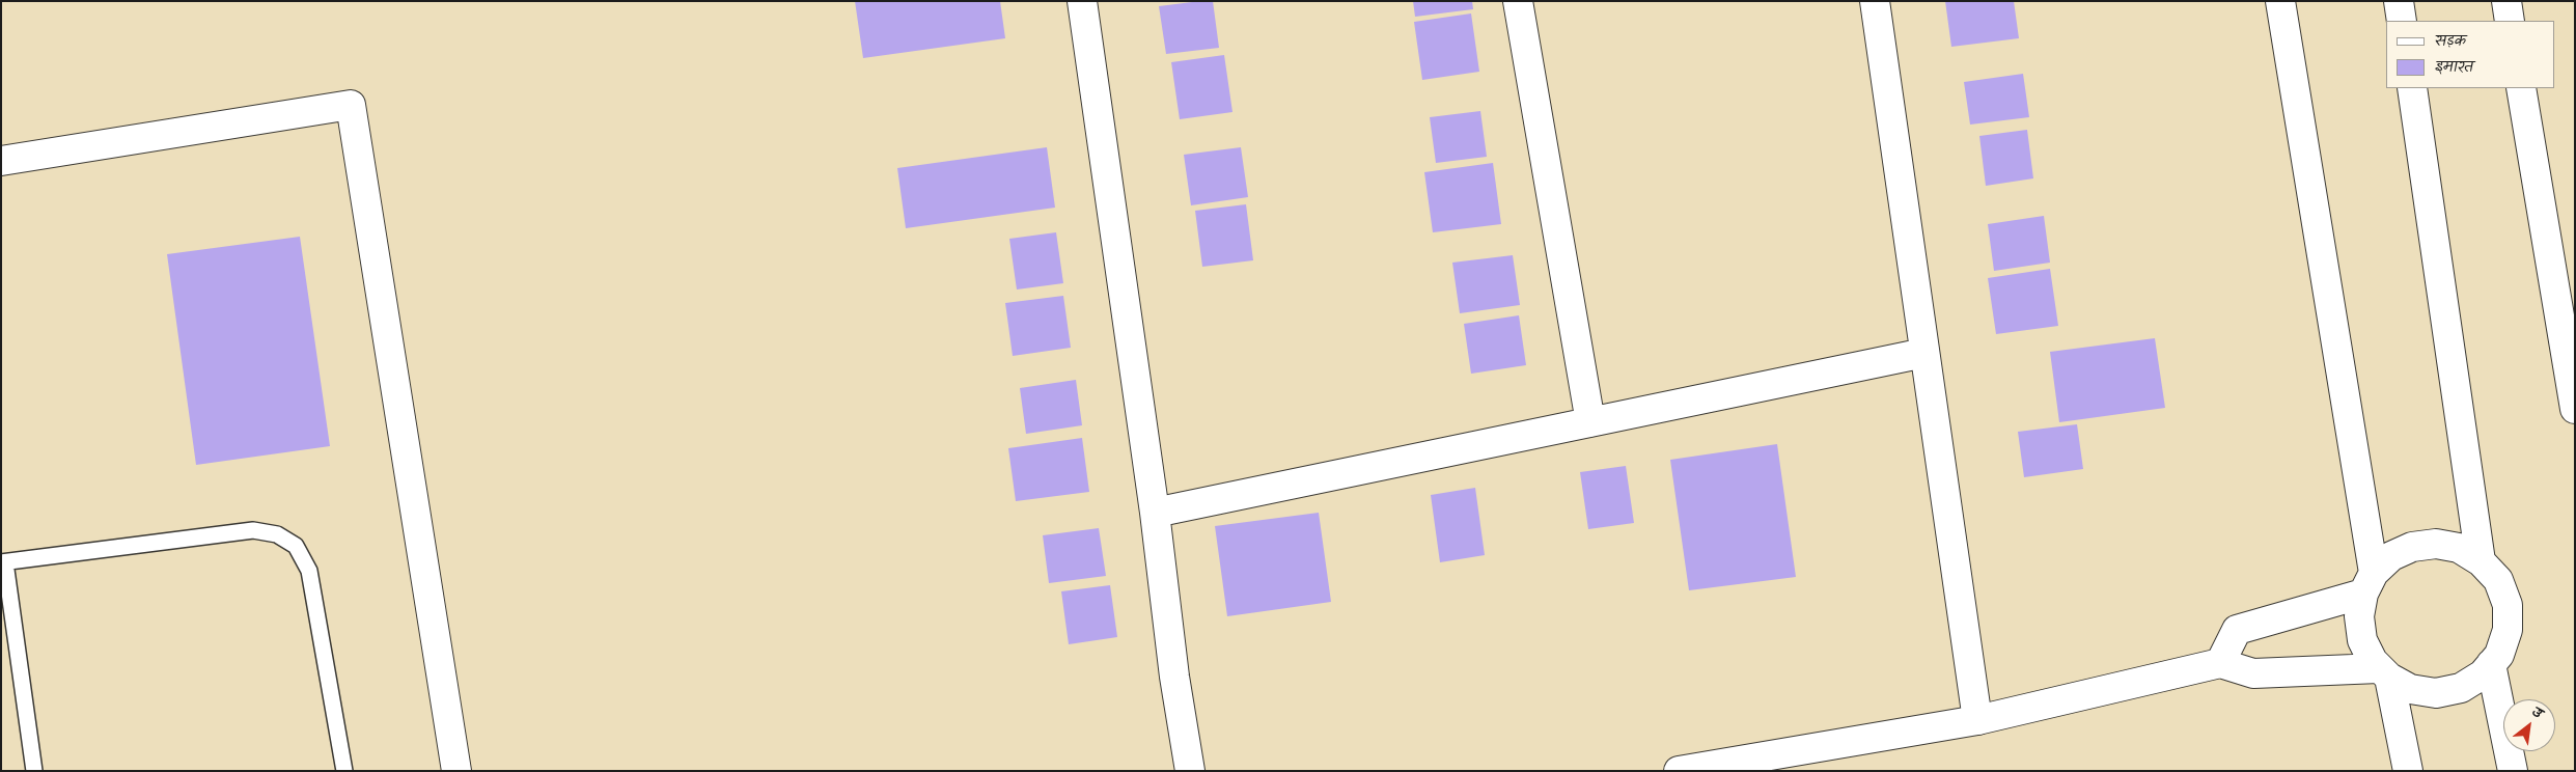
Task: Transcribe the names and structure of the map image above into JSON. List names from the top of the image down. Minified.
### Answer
{"legend":["सड़क","इमारत"],"north":"top right"}
